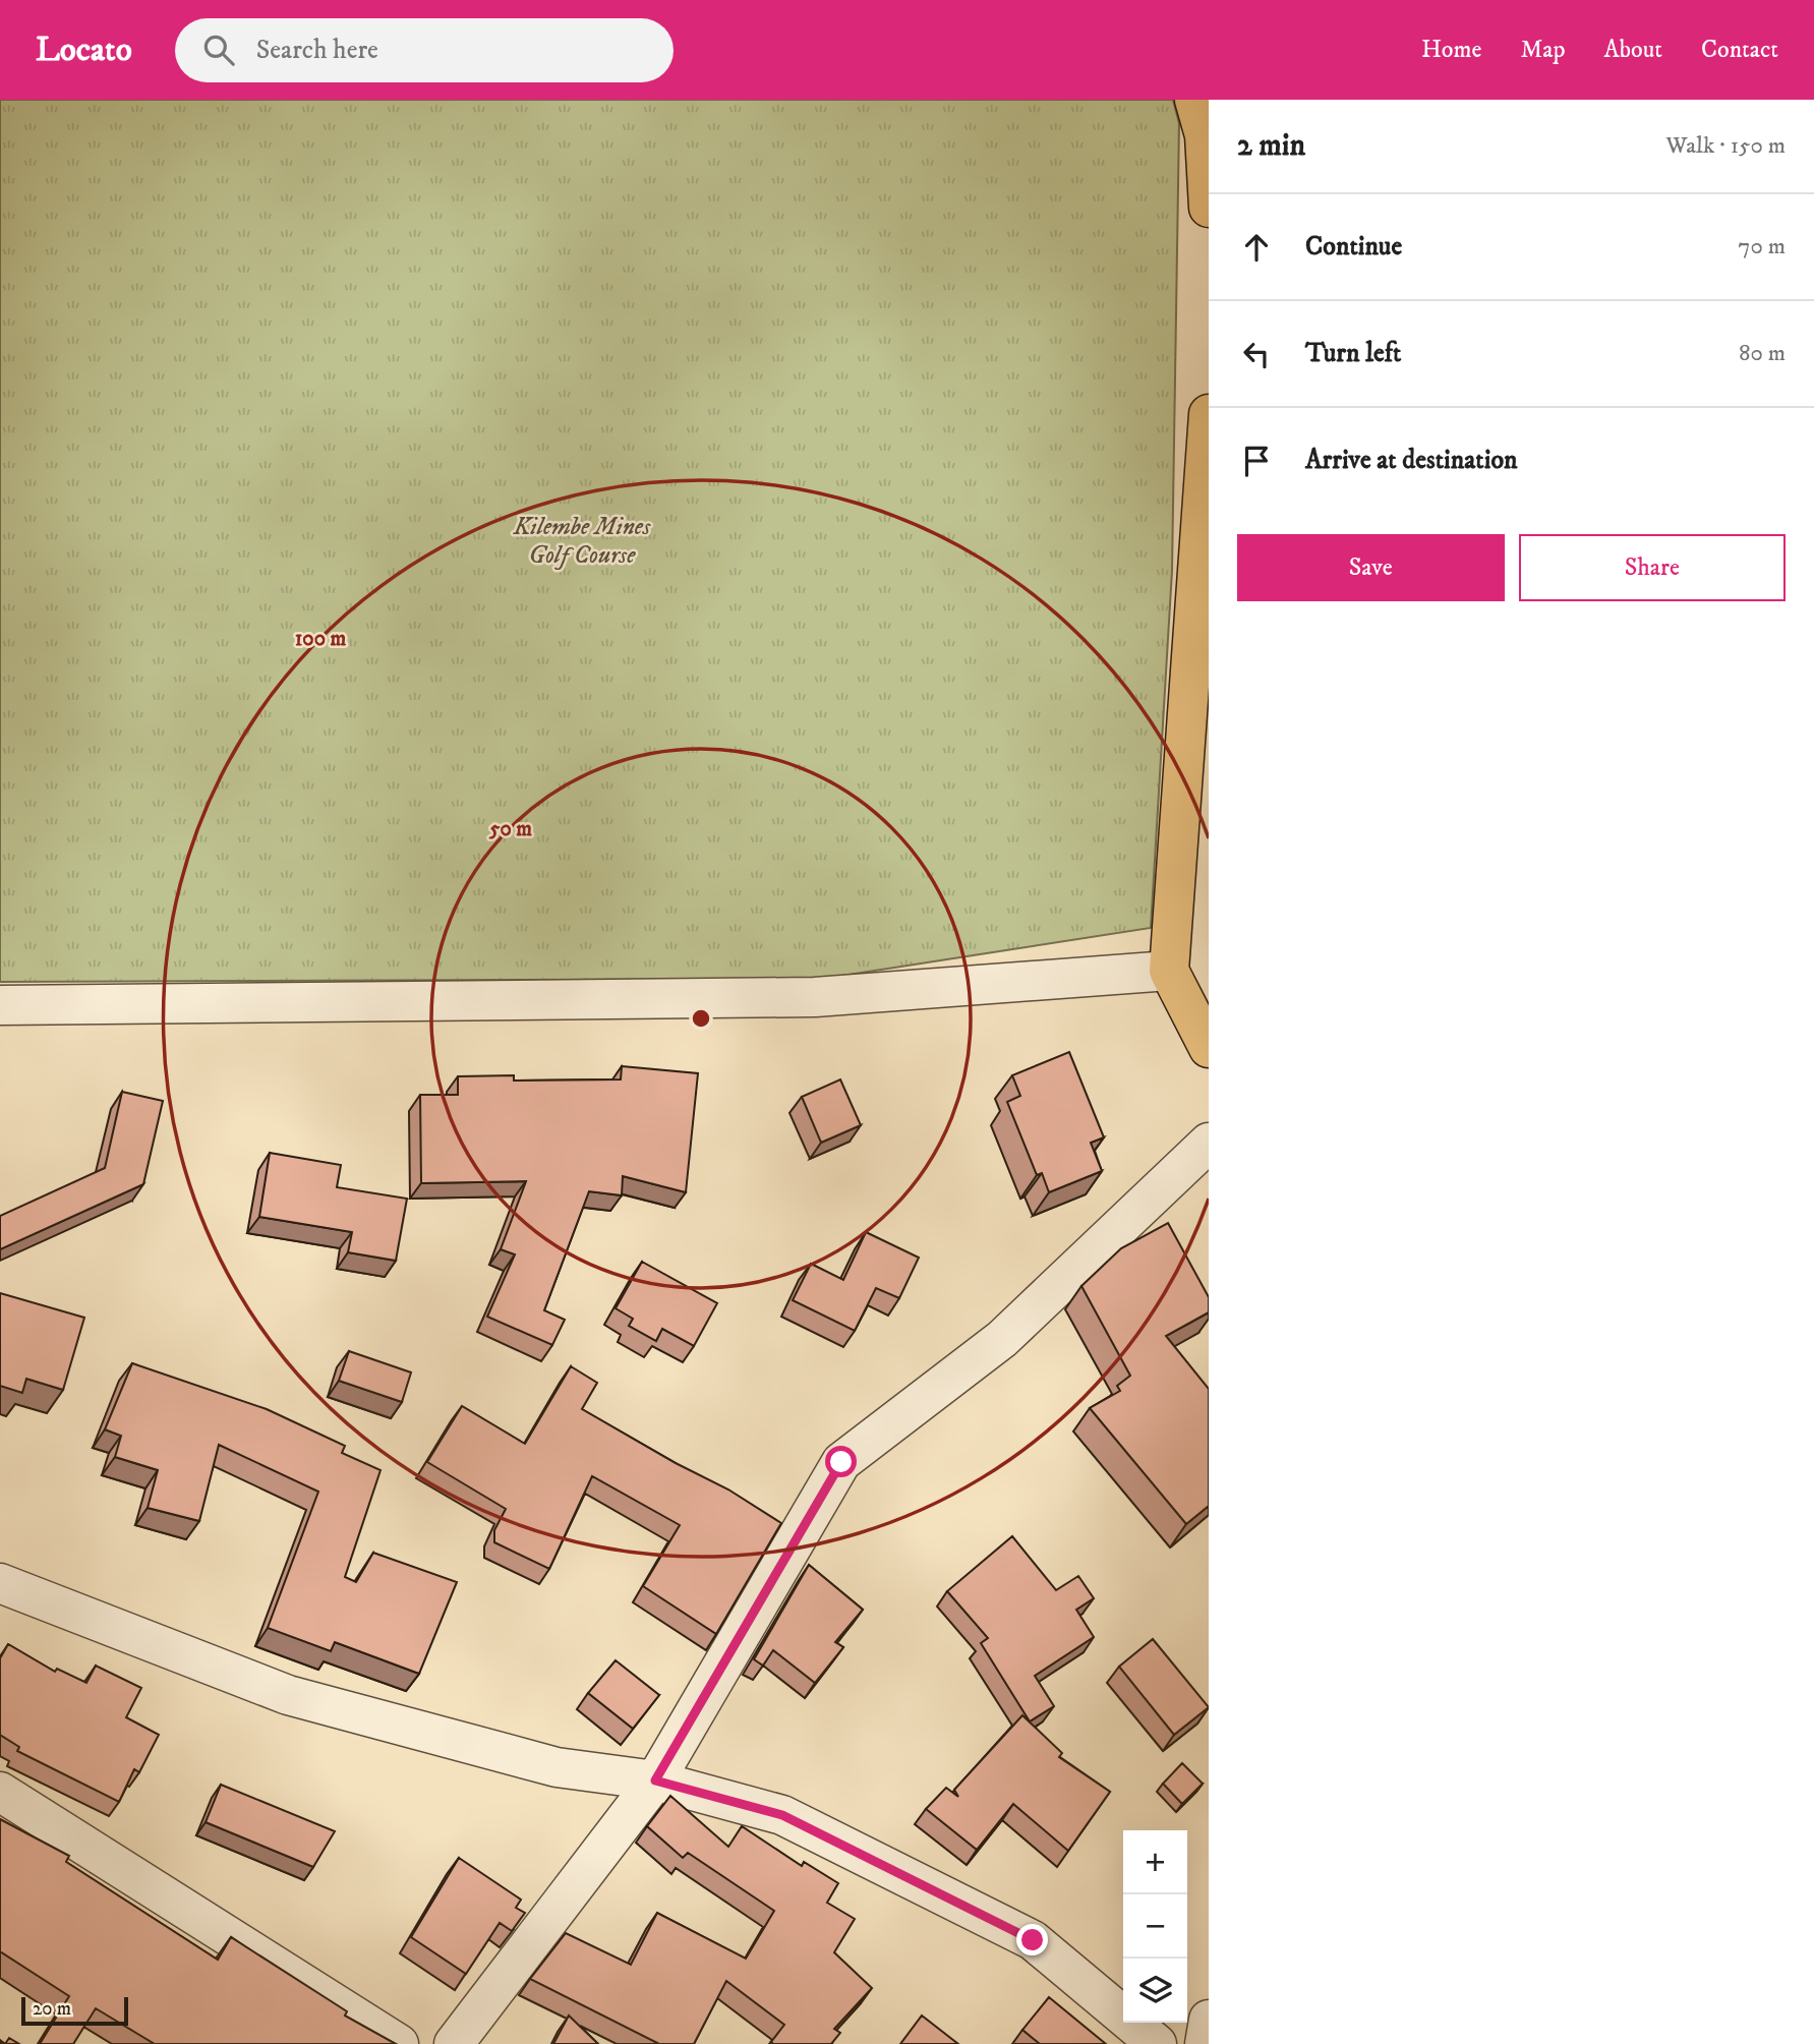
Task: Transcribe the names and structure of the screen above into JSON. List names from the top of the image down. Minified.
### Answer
{"parks":["Kilembe Mines Golf Course"],"scale_bar":"20 m","page":{"header":"Locato","search":"Search here","nav":["Home","Map","About","Contact"],"heading":["2 min","Walk · 150 m"],"list":[["Continue","70 m"],["Turn left","80 m"],"Arrive at destination"],"buttons":["Save","Share"],"map_buttons":["+","−"],"scale":"20 m"},"rings":["100 m","50 m"]}
